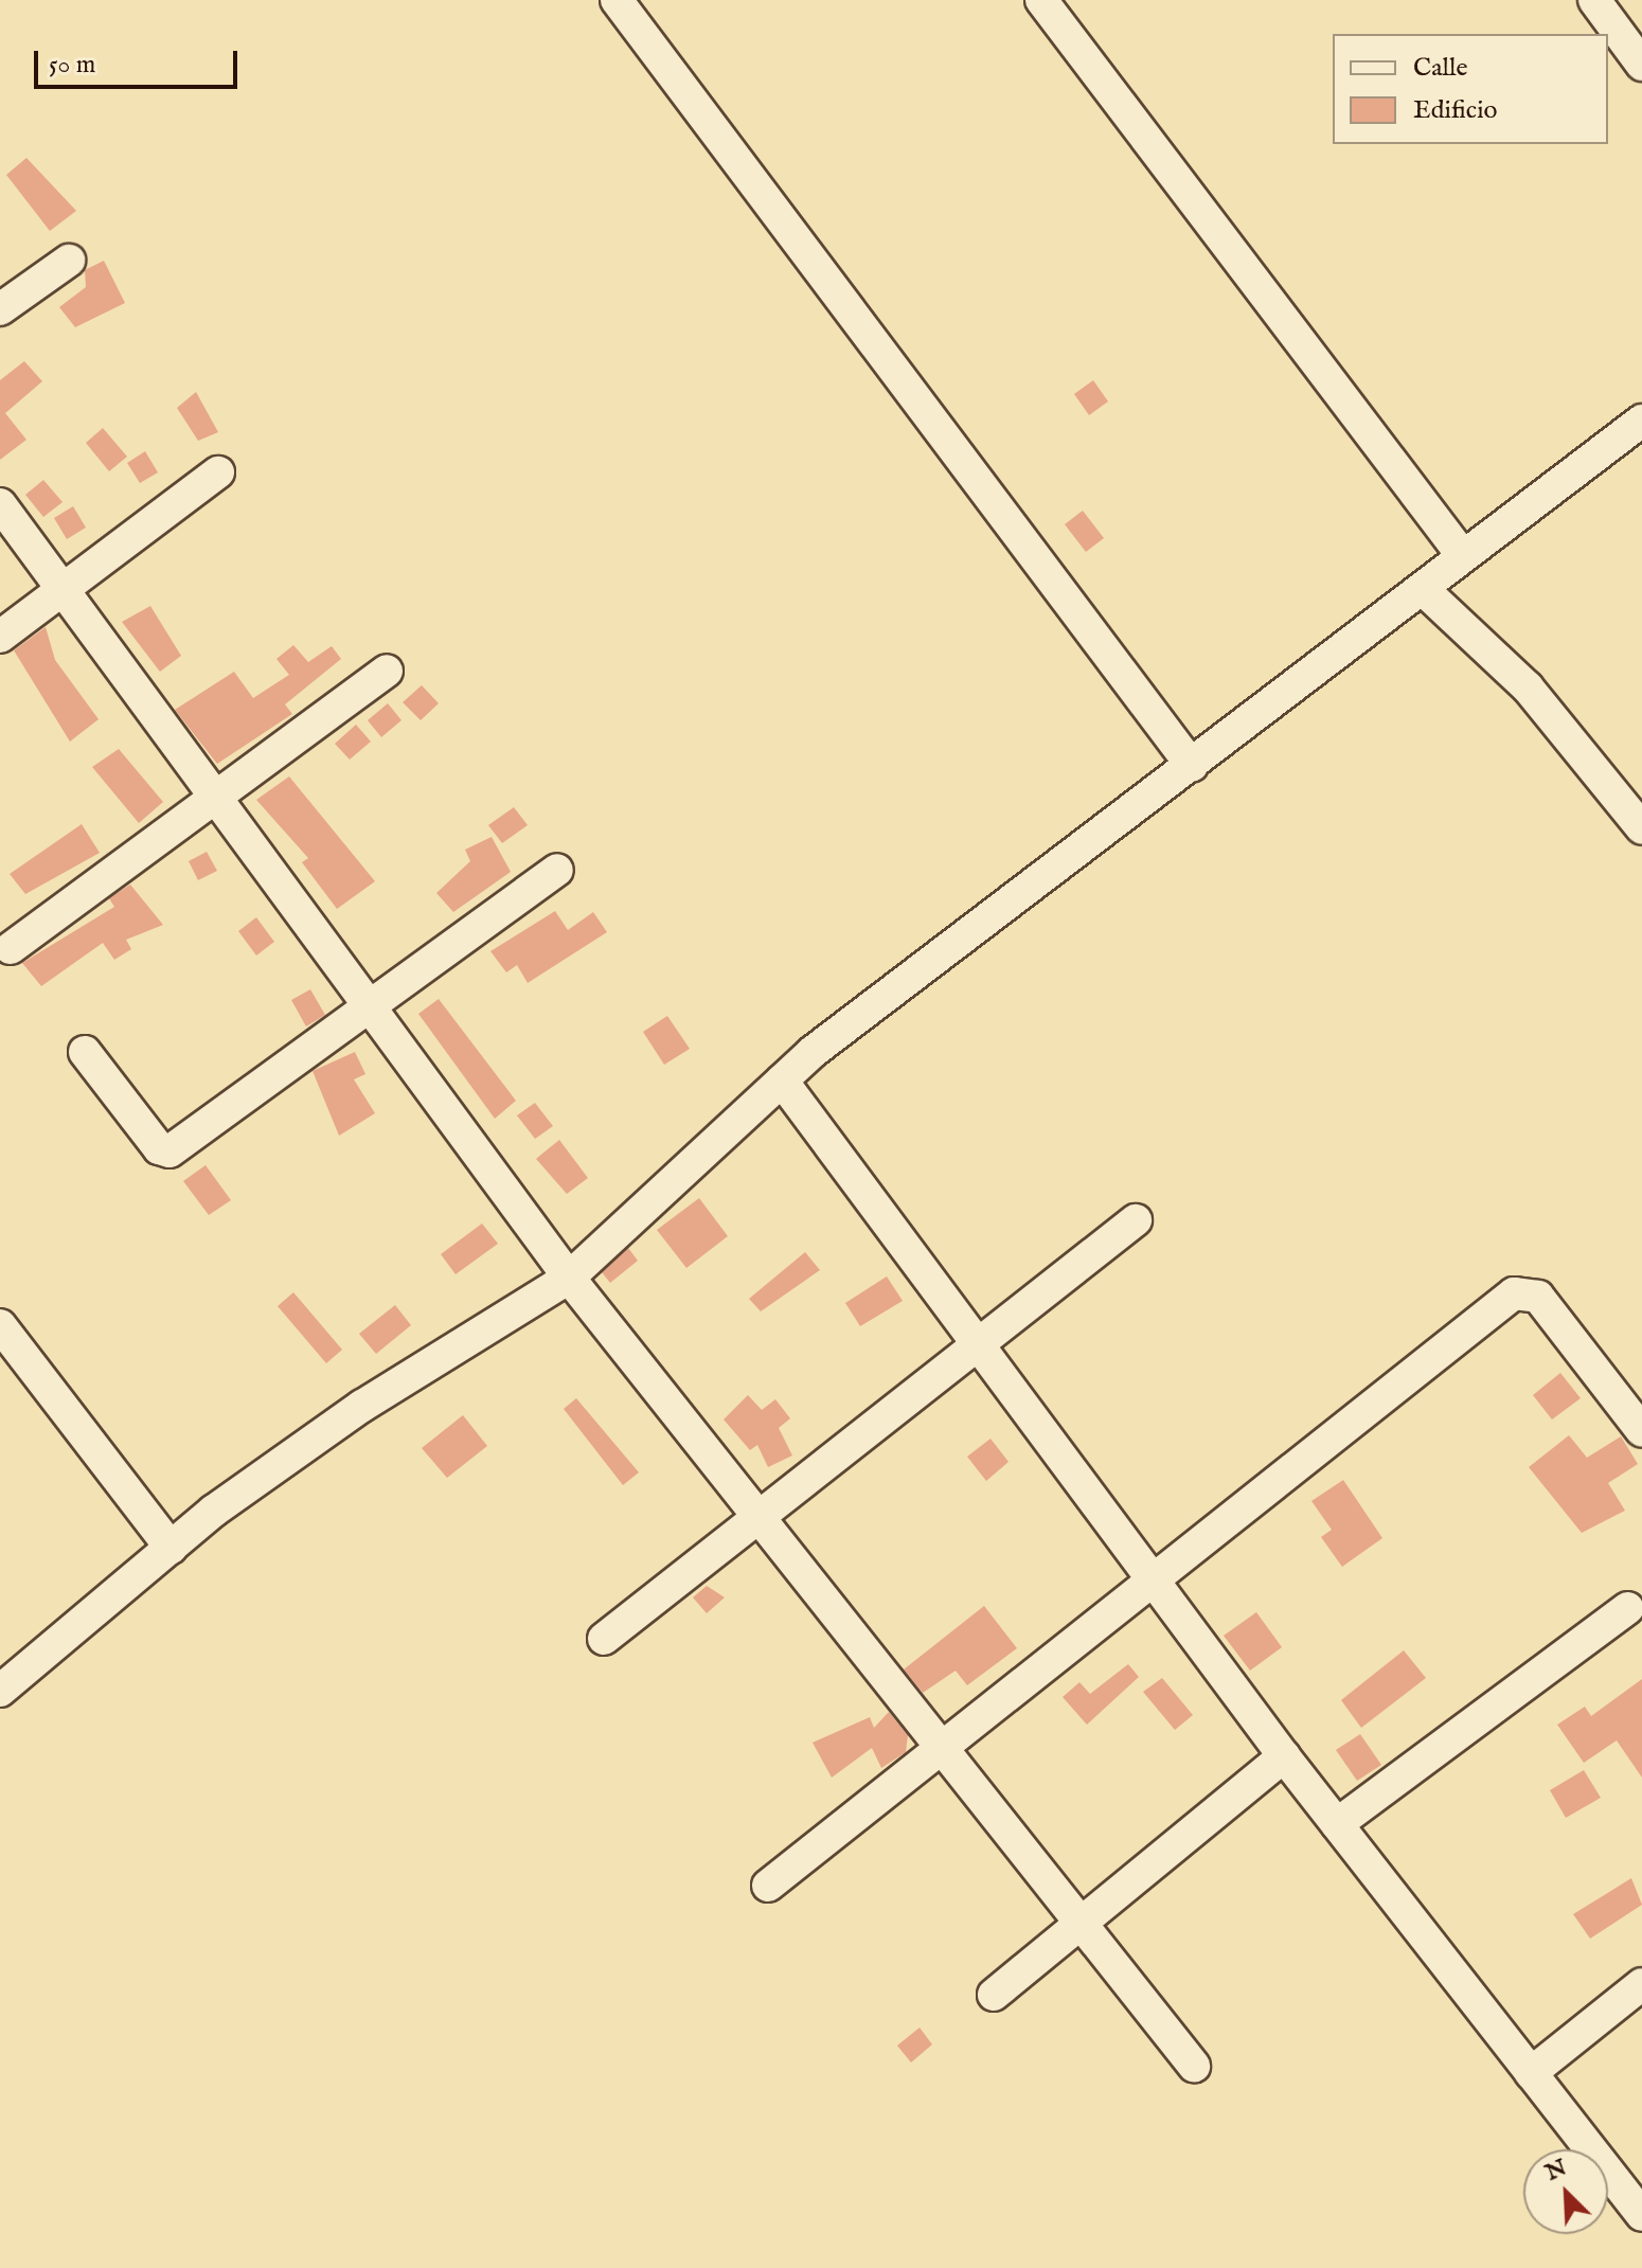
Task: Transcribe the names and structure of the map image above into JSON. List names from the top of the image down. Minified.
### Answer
{"legend":["Calle","Edificio"],"scale_bar":"50 m","north":"top left"}
